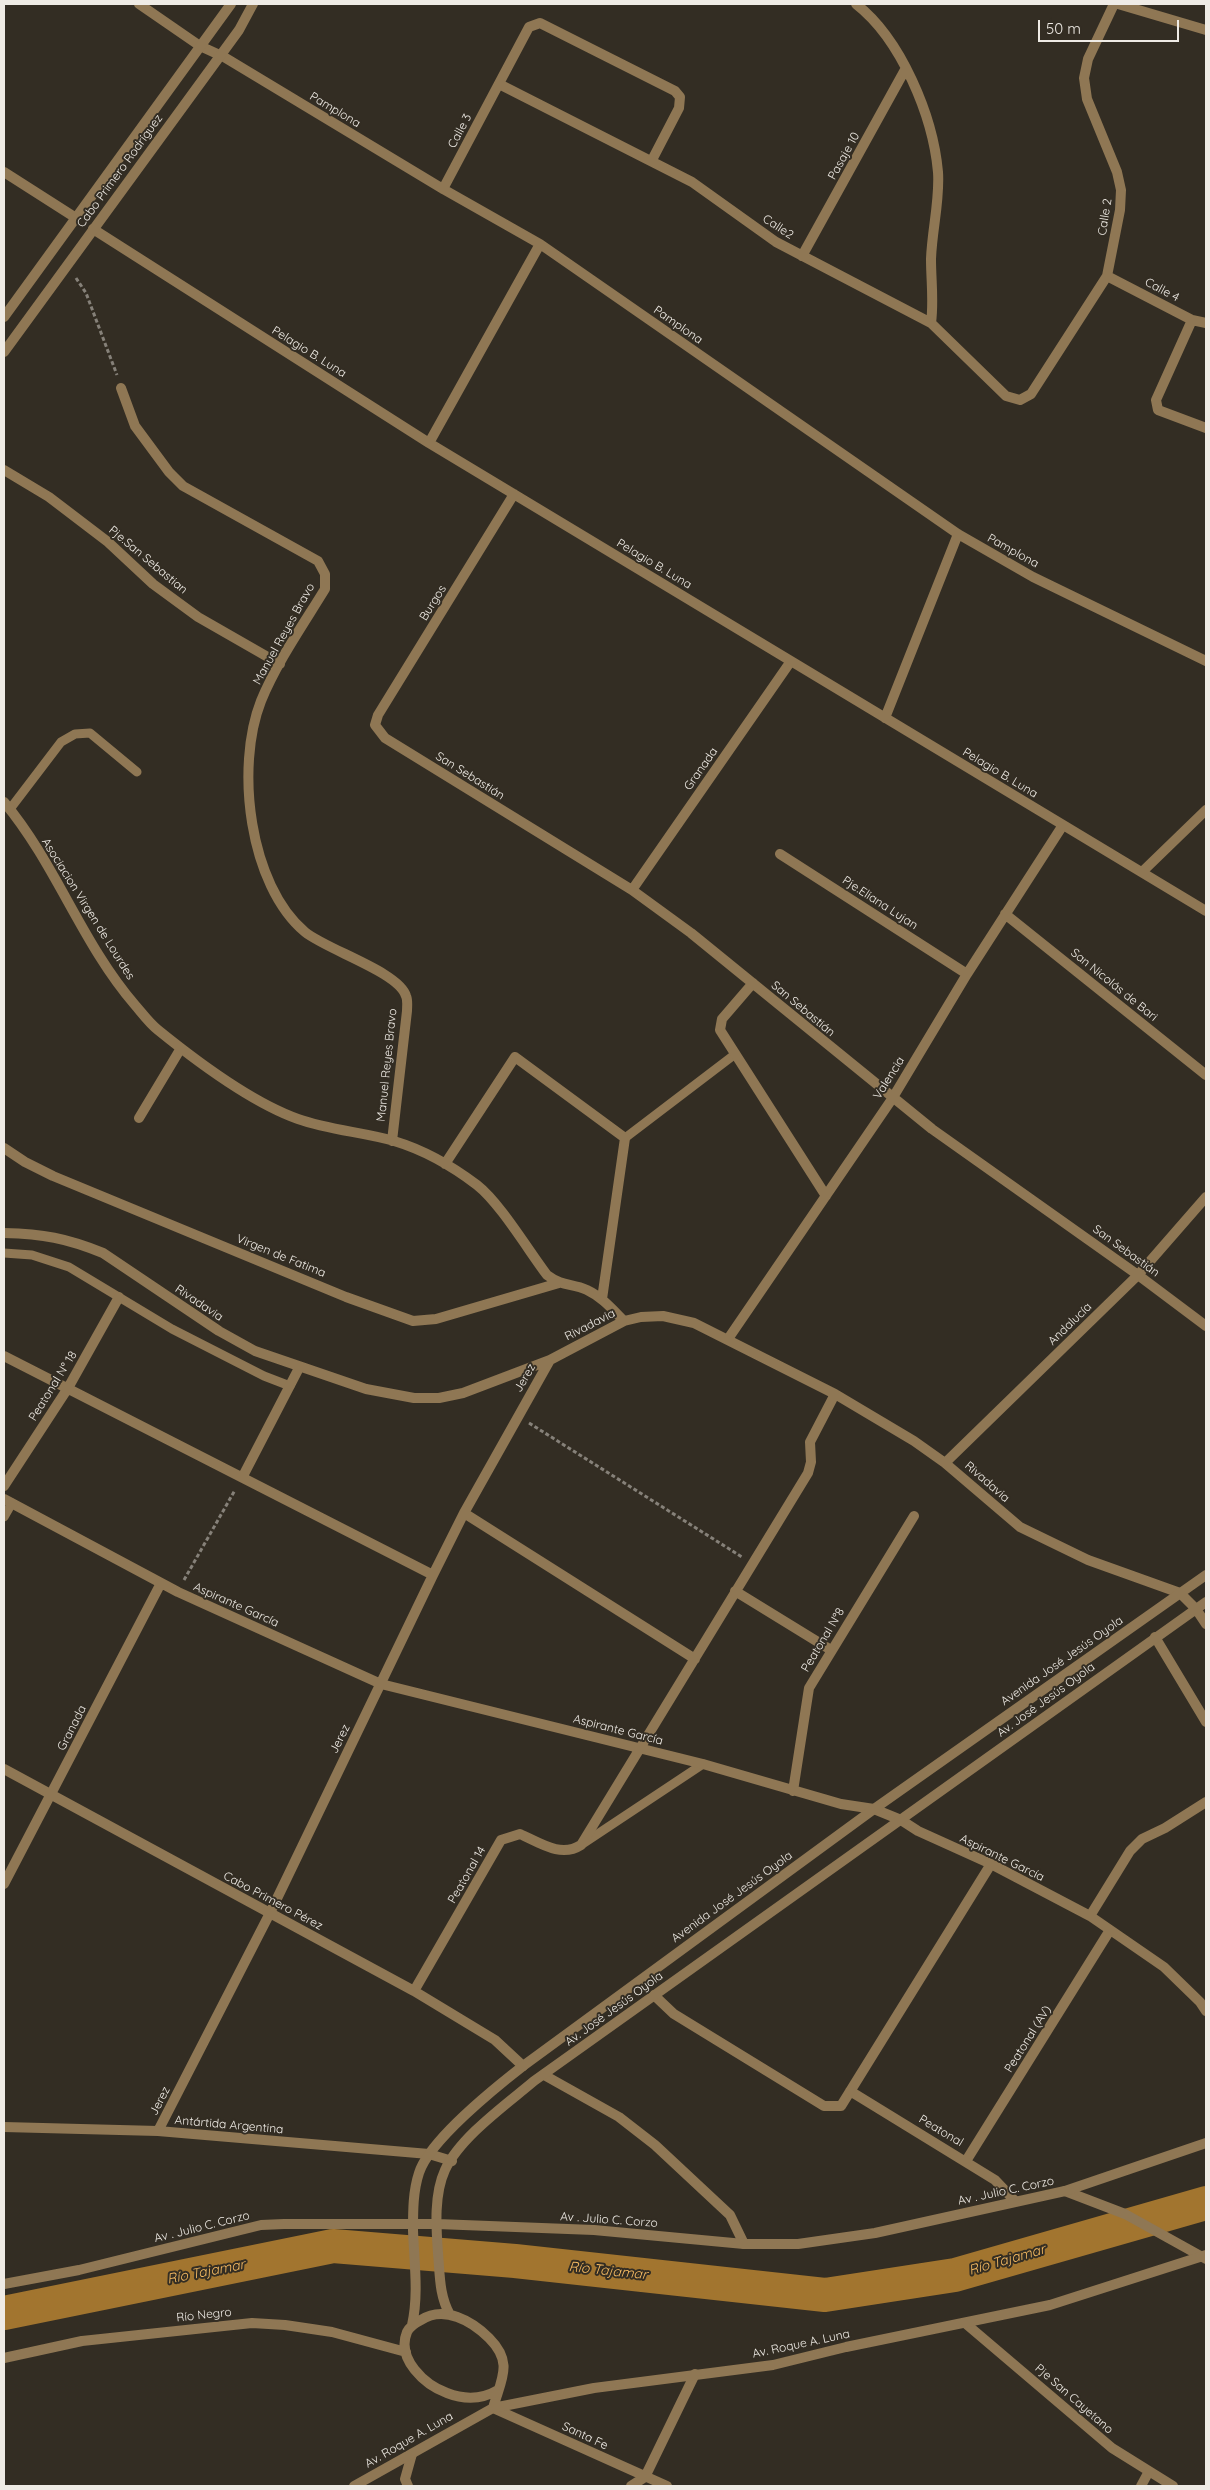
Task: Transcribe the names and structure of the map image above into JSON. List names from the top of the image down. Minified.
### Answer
{"streets":{"street":["Pamplona","Calle 3","Pasaje 10","Cabo Primero Rodríguez","Calle 2","Calle2","Calle 4","Pelagio B. Luna","Pje.San Sebastian","Burgos","Manuel Reyes Bravo","Granada","San Sebastián","Pje.Eliana Lujan","Asociacion Virgen de Lourdes","San Nicolás de Bari","Valencia","Virgen de Fatima","Rivadavia","Andalucía","Jerez","Peatonal N° 18","Aspirante García","Peatonal N°8","Avenida José Jesús Oyola","Av. José Jesús Oyola","Peatonal 14","Cabo Primero Pérez","Peatonal (AV)","Antártida Argentina","Peatonal","Av . Julio C. Corzo","Río Negro","Av. Roque A. Luna","Pje San Cayetano","Santa Fe"]},"crossings":[["Pamplona","Calle 3"],["Pamplona","Cabo Primero Rodríguez"],["Calle 3","Calle2"],["Pasaje 10","Calle2"],["Cabo Primero Rodríguez","Pelagio B. Luna"],["Calle 2","Calle2"],["Calle 2","Calle 4"],["Pelagio B. Luna","Burgos"],["Pelagio B. Luna","Granada"],["Pelagio B. Luna","Valencia"],["Pje.San Sebastian","Manuel Reyes Bravo"],["Burgos","San Sebastián"],["Manuel Reyes Bravo","Asociacion Virgen de Lourdes"],["Granada","San Sebastián"],["Granada","Aspirante García"],["Granada","Cabo Primero Pérez"],["San Sebastián","Valencia"],["San Sebastián","Andalucía"],["Pje.Eliana Lujan","Valencia"],["Asociacion Virgen de Lourdes","Virgen de Fatima"],["Asociacion Virgen de Lourdes","Rivadavia"],["San Nicolás de Bari","Valencia"],["Valencia","Rivadavia"],["Rivadavia","Andalucía"],["Rivadavia","Jerez"],["Rivadavia","Avenida José Jesús Oyola"],["Rivadavia","Av. José Jesús Oyola"],["Jerez","Aspirante García"],["Jerez","Cabo Primero Pérez"],["Jerez","Antártida Argentina"],["Aspirante García","Peatonal N°8"],["Aspirante García","Avenida José Jesús Oyola"],["Aspirante García","Av. José Jesús Oyola"],["Aspirante García","Peatonal (AV)"],["Avenida José Jesús Oyola","Cabo Primero Pérez"],["Avenida José Jesús Oyola","Antártida Argentina"],["Avenida José Jesús Oyola","Av . Julio C. Corzo"],["Avenida José Jesús Oyola","Río Negro"],["Av. José Jesús Oyola","Antártida Argentina"],["Av. José Jesús Oyola","Av . Julio C. Corzo"],["Peatonal 14","Cabo Primero Pérez"],["Peatonal (AV)","Peatonal"],["Peatonal","Av . Julio C. Corzo"],["Av. Roque A. Luna","Pje San Cayetano"],["Av. Roque A. Luna","Santa Fe"]],"water":["Río Tajamar"],"scale_bar":"50 m"}
